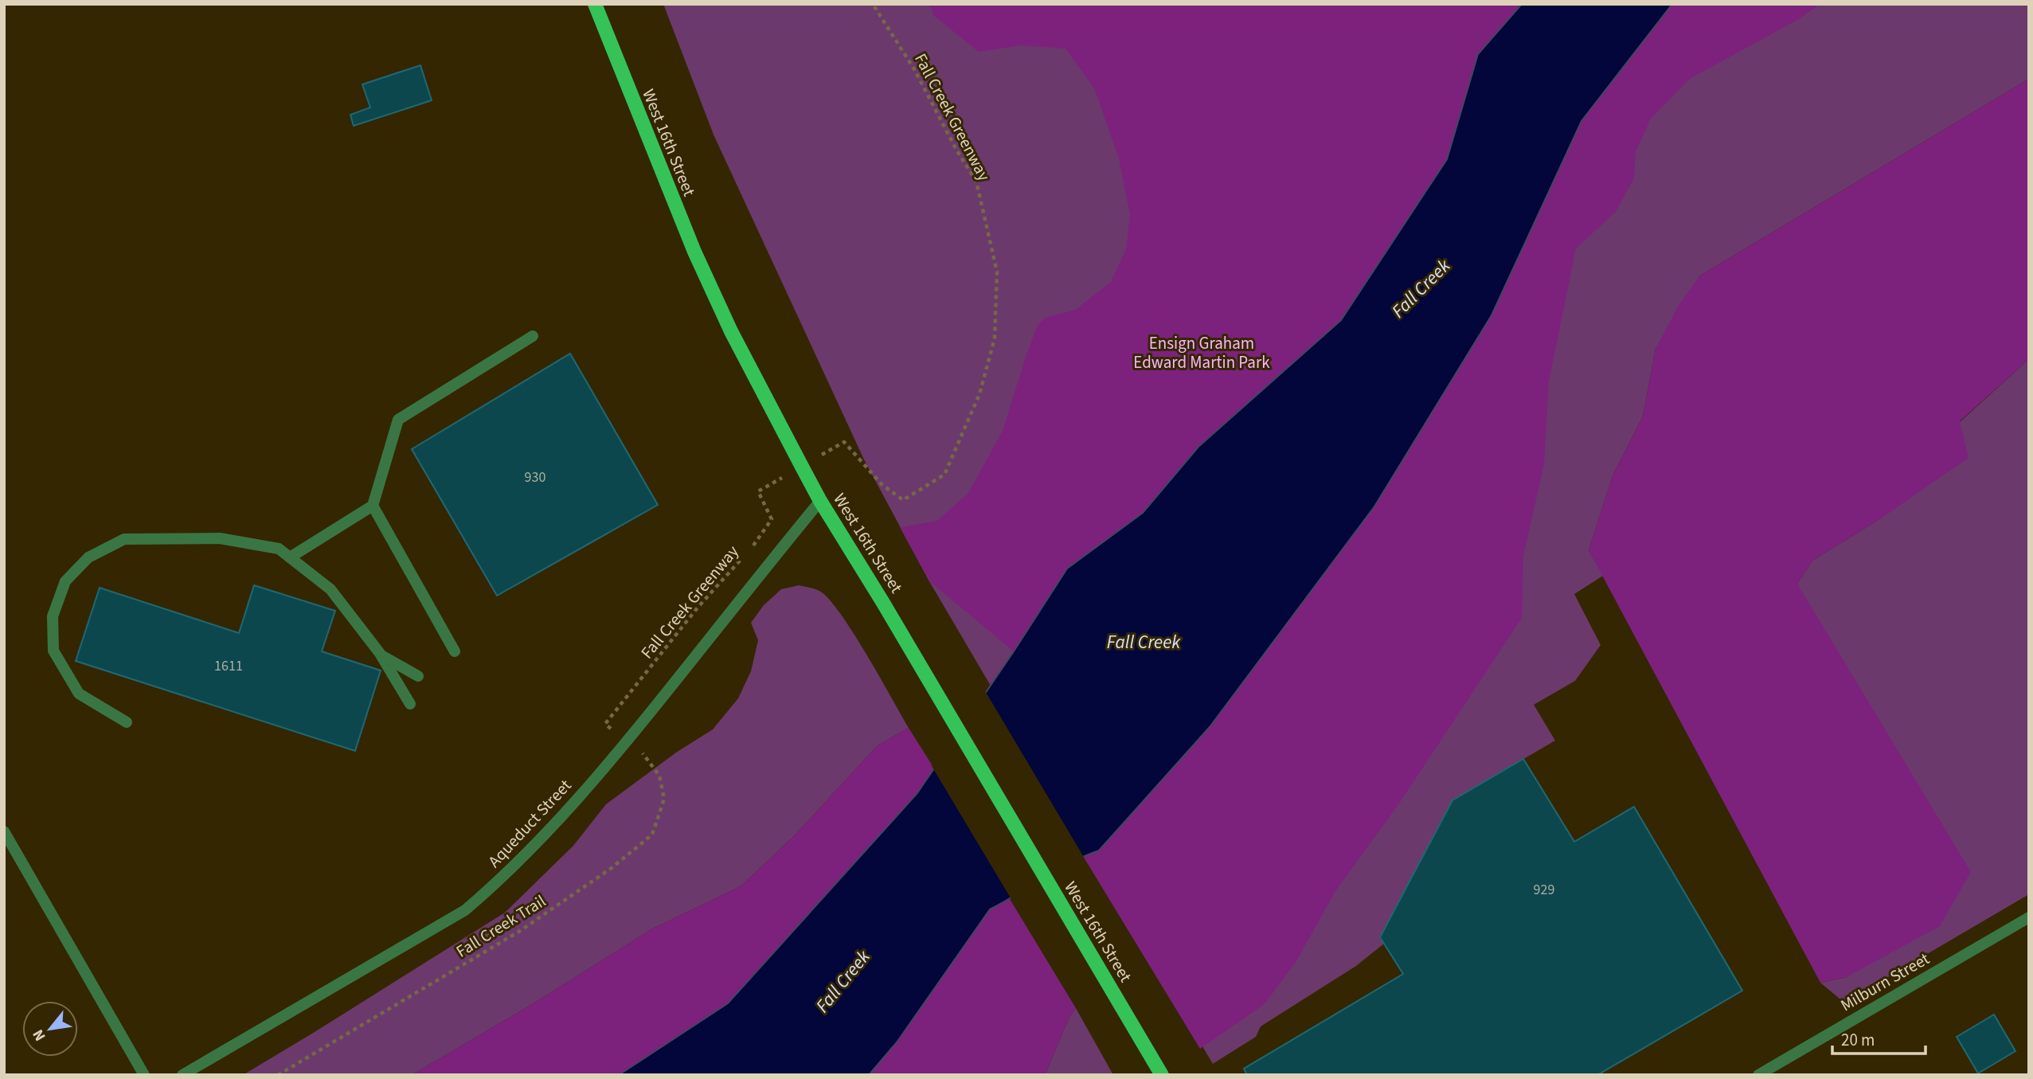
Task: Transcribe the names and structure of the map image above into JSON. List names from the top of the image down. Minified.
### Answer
{"streets":{"main road":["West 16th Street"],"street":["Aqueduct Street","Milburn Street"],"path":["Fall Creek Greenway","Fall Creek Trail"]},"crossings":[["West 16th Street","Aqueduct Street"]],"water":["Fall Creek"],"parks":["Ensign Graham Edward Martin Park"],"house_numbers":["930","1611","929"],"scale_bar":"20 m","north":"bottom left"}
